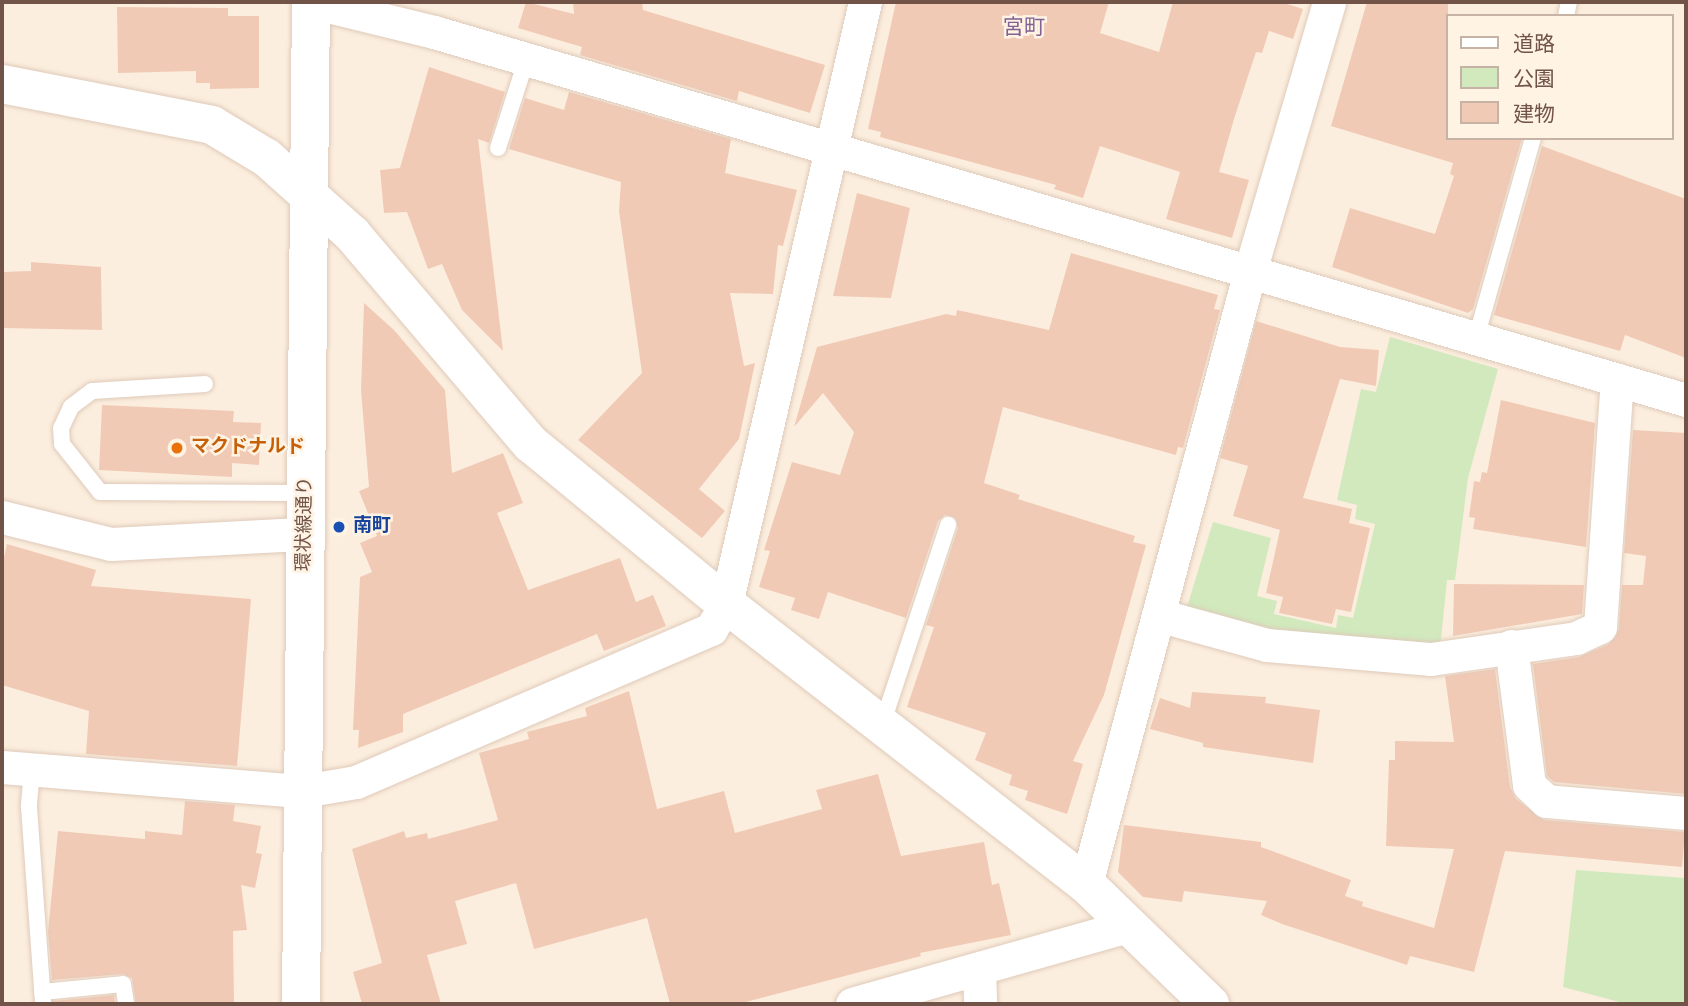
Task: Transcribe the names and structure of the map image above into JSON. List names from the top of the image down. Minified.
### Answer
{"streets":{"street":["環状線通り"]},"districts":["宮町"],"places":["マクドナルド","南町"],"legend":["道路","公園","建物"]}
